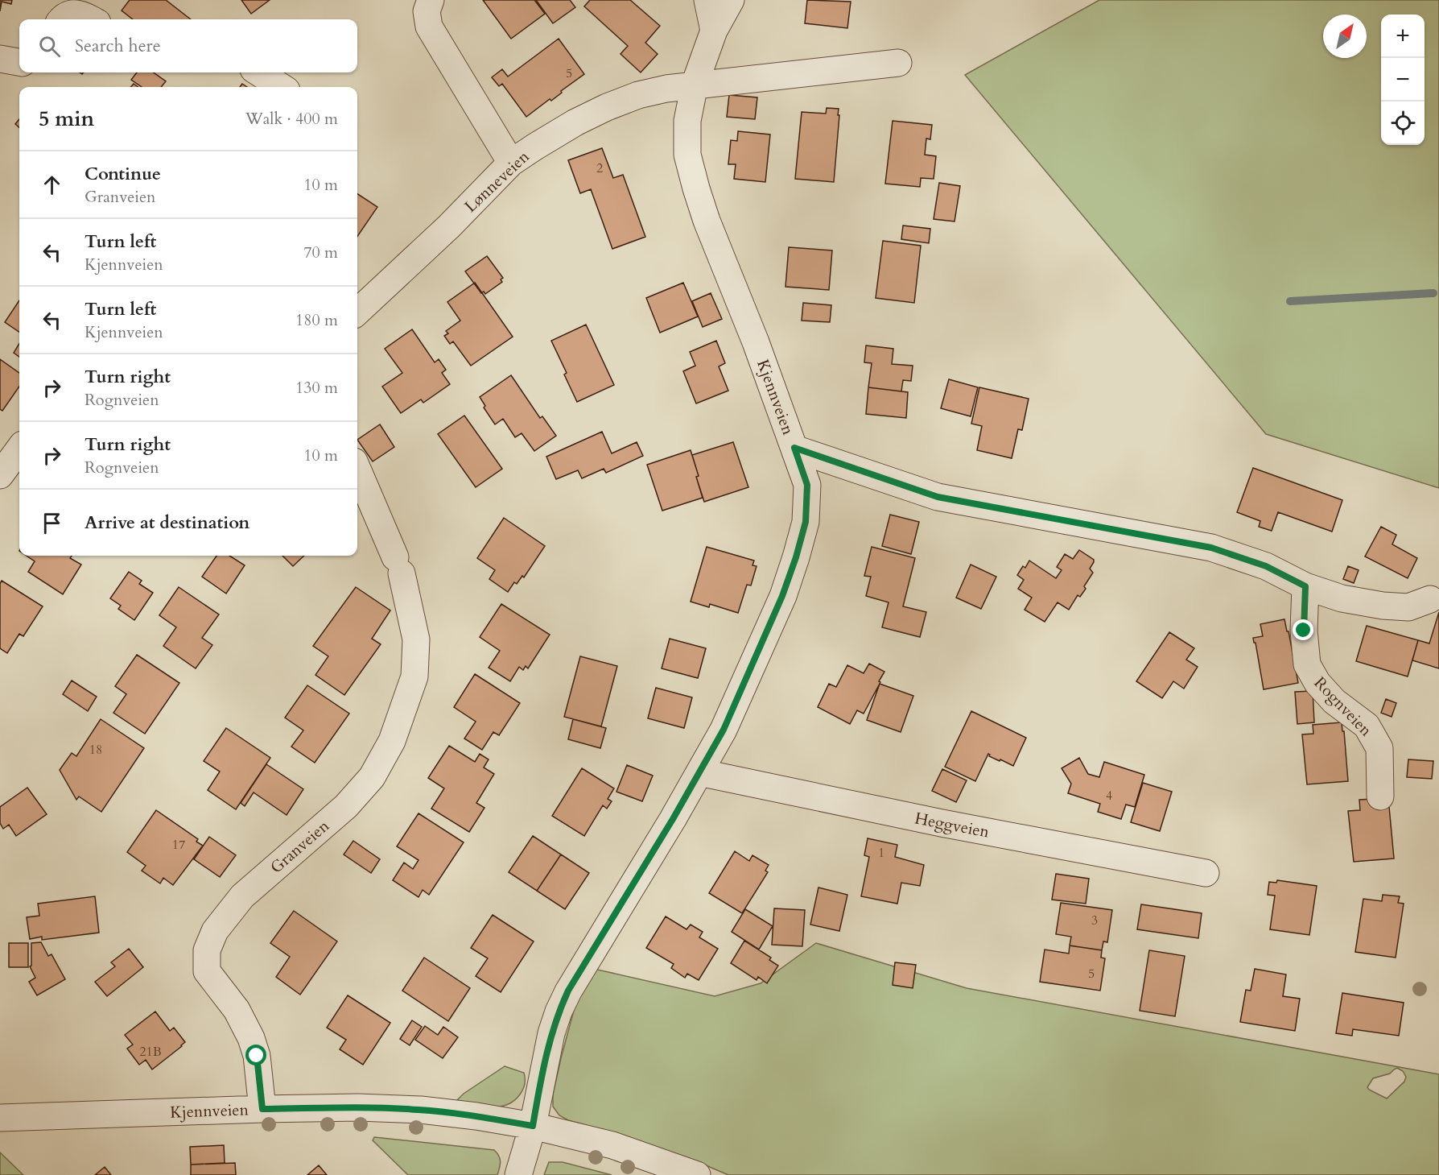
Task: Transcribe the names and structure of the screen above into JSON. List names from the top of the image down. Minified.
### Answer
{"streets":{"street":["Lønneveien","Kjennveien","Rognveien","Heggveien","Granveien"]},"crossings":[["Lønneveien","Kjennveien"],["Kjennveien","Heggveien"],["Kjennveien","Granveien"]],"house_numbers":["5","2","18","4","17","1","3","5","21B"],"north":"top right","page":{"map_buttons":["+","−"],"search":"Search here","heading":["5 min","Walk · 400 m"],"list":[["Continue","Granveien","10 m"],["Turn left","Kjennveien","70 m"],["Turn left","Kjennveien","180 m"],["Turn right","Rognveien","130 m"],["Turn right","Rognveien","10 m"],"Arrive at destination"]}}
